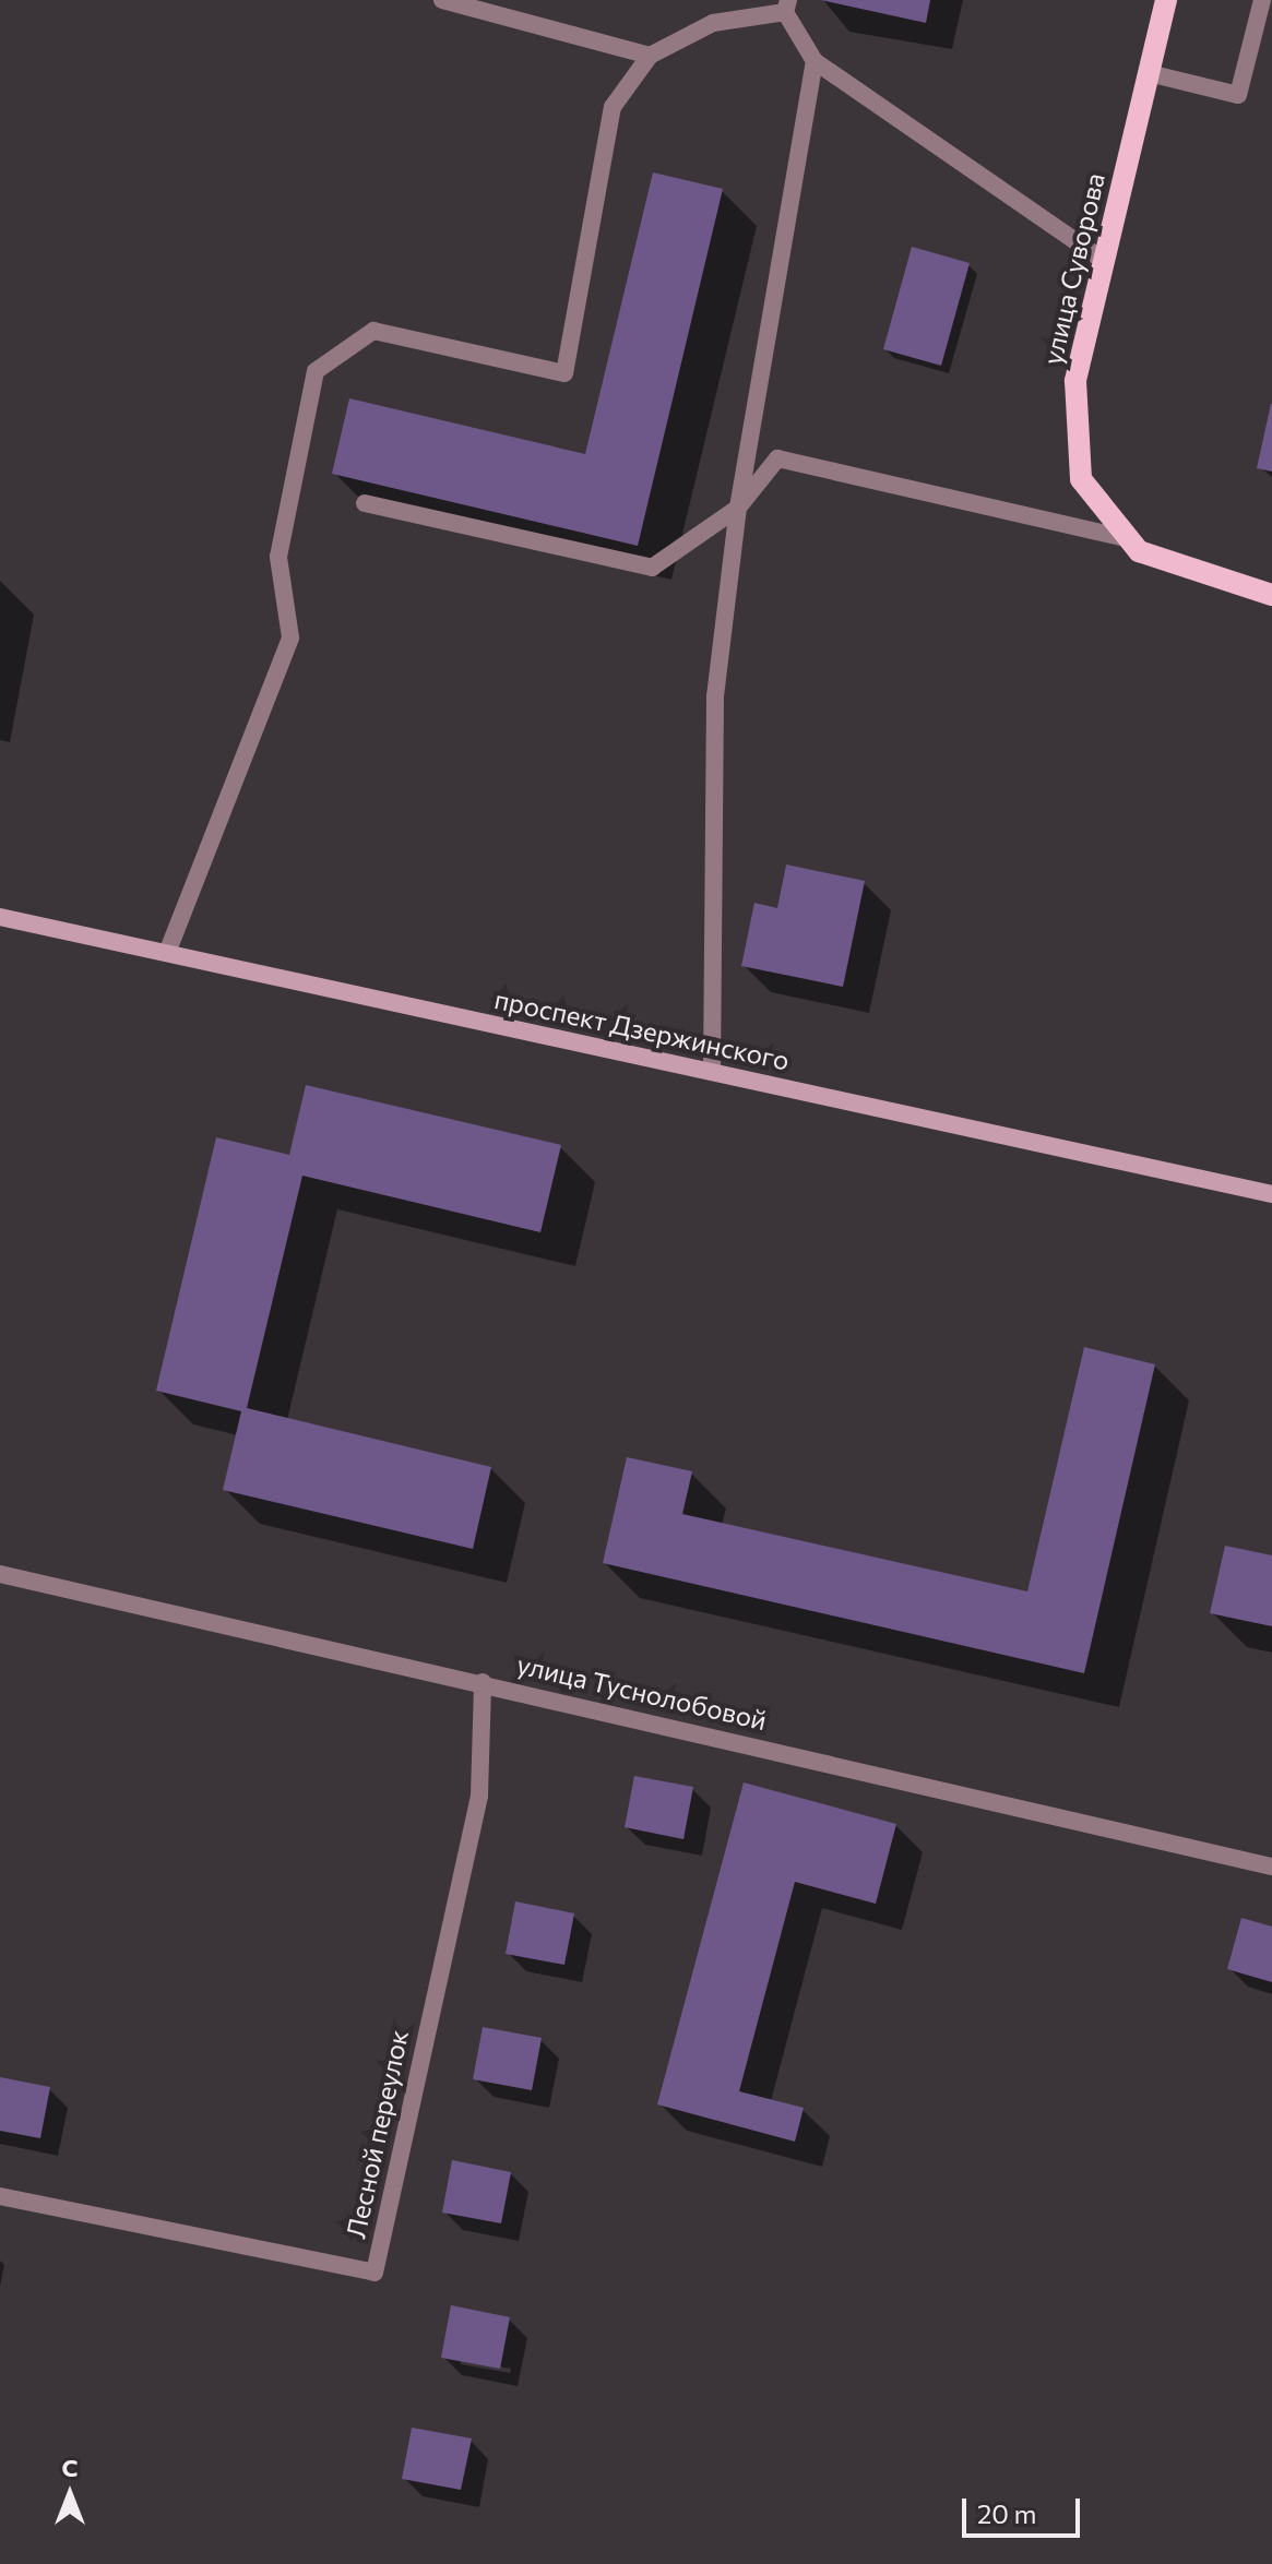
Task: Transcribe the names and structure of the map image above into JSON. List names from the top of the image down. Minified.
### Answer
{"streets":{"main road":["улица Суворова"],"street":["проспект Дзержинского","улица Туснолобовой","Лесной переулок"]},"crossings":[["улица Туснолобовой","Лесной переулок"]],"scale_bar":"20 m","north":"top"}
